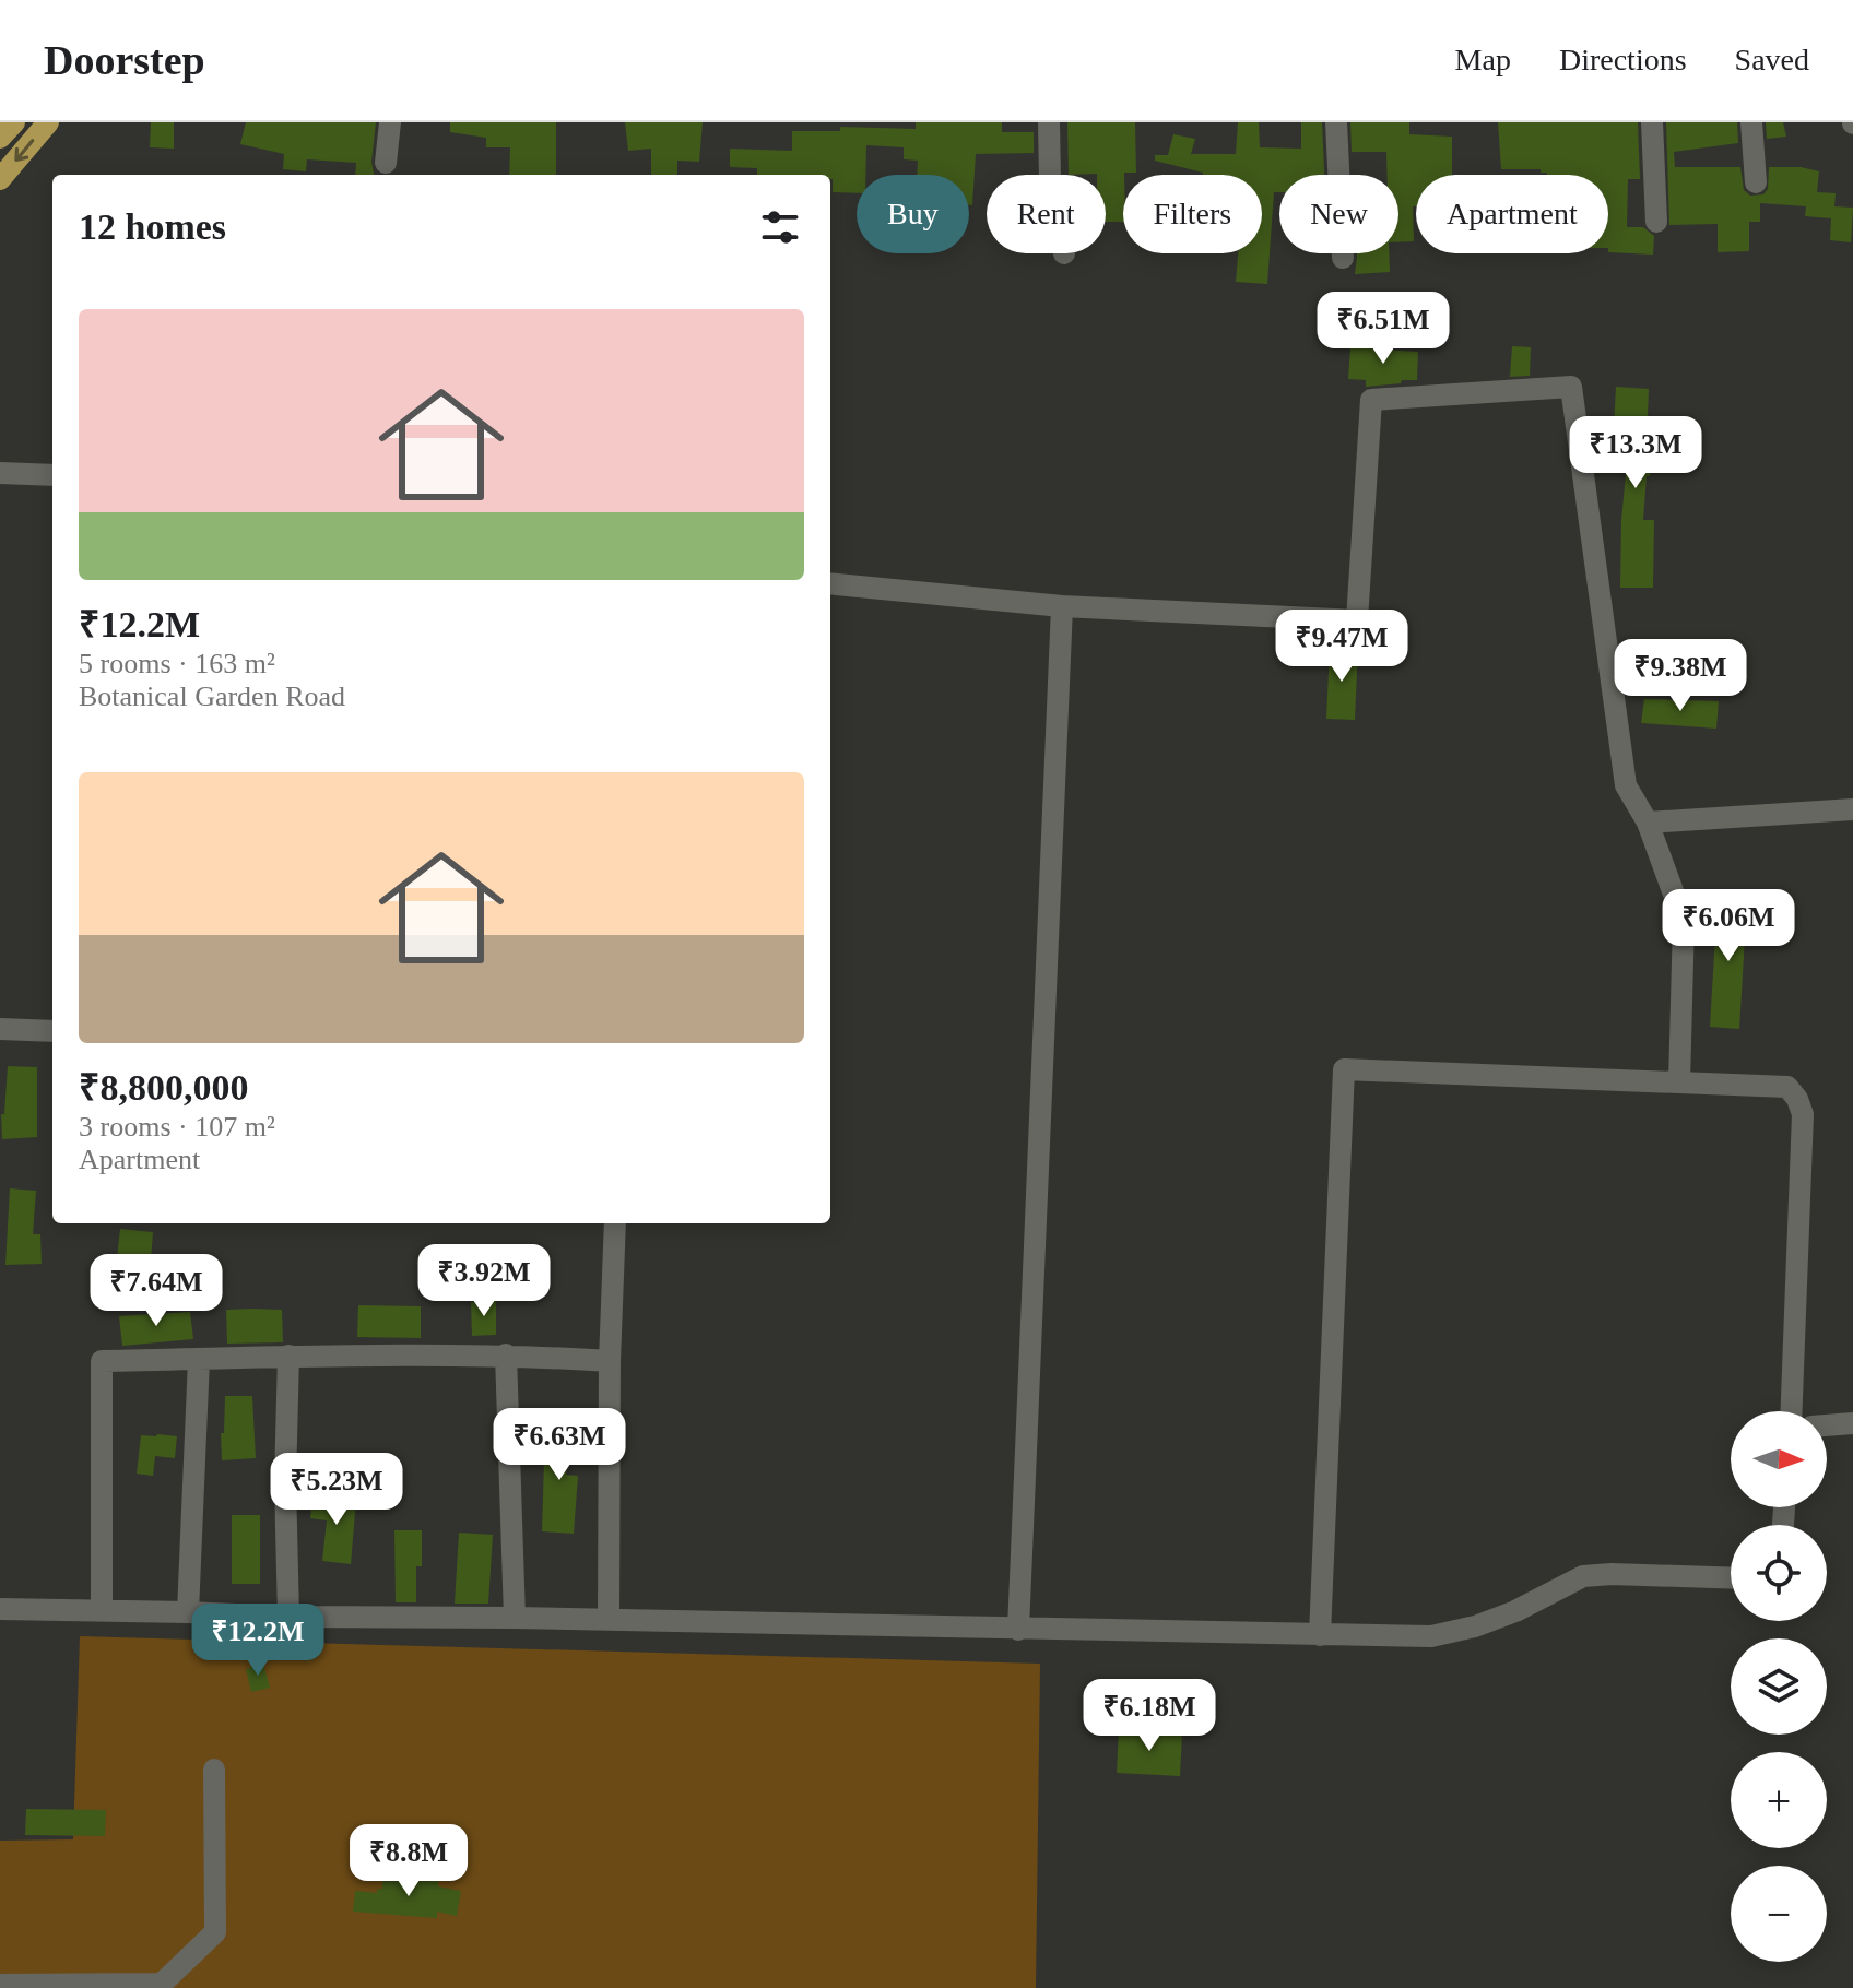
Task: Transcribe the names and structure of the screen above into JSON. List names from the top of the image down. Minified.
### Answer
{"north":"right","page":{"header":"Doorstep","nav":["Map","Directions","Saved"],"chip":["Buy","Rent","Filters","New","Apartment"],"heading":"12 homes","list":[{"name":"₹12.2M","note":"5 rooms · 163 m² · Botanical Garden Road"},{"name":"₹8,800,000","note":"3 rooms · 107 m² · Apartment"}],"price":["₹6.51M","₹13.3M","₹9.47M","₹9.38M","₹6.06M","₹3.92M","₹7.64M","₹6.63M","₹5.23M","₹12.2M","₹6.18M","₹8.8M"],"map_buttons":["+","−"]}}
